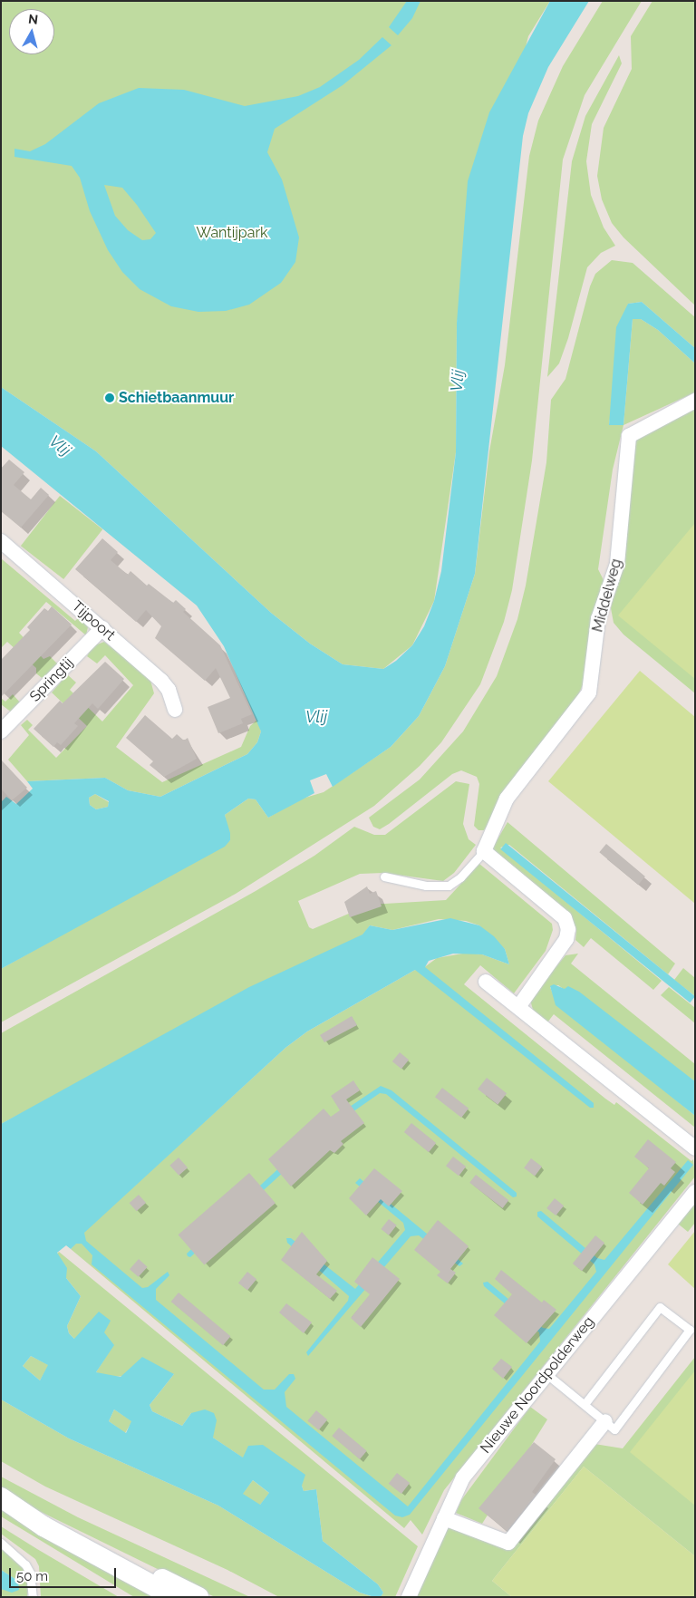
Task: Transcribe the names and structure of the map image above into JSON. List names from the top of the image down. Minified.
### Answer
{"streets":{"street":["Middelweg","Tijpoort","Springtij","Nieuwe Noordpolderweg"]},"crossings":[["Tijpoort","Springtij"]],"water":["Vlij"],"parks":["Wantijpark"],"places":["Schietbaanmuur"],"scale_bar":"50 m","north":"top"}
